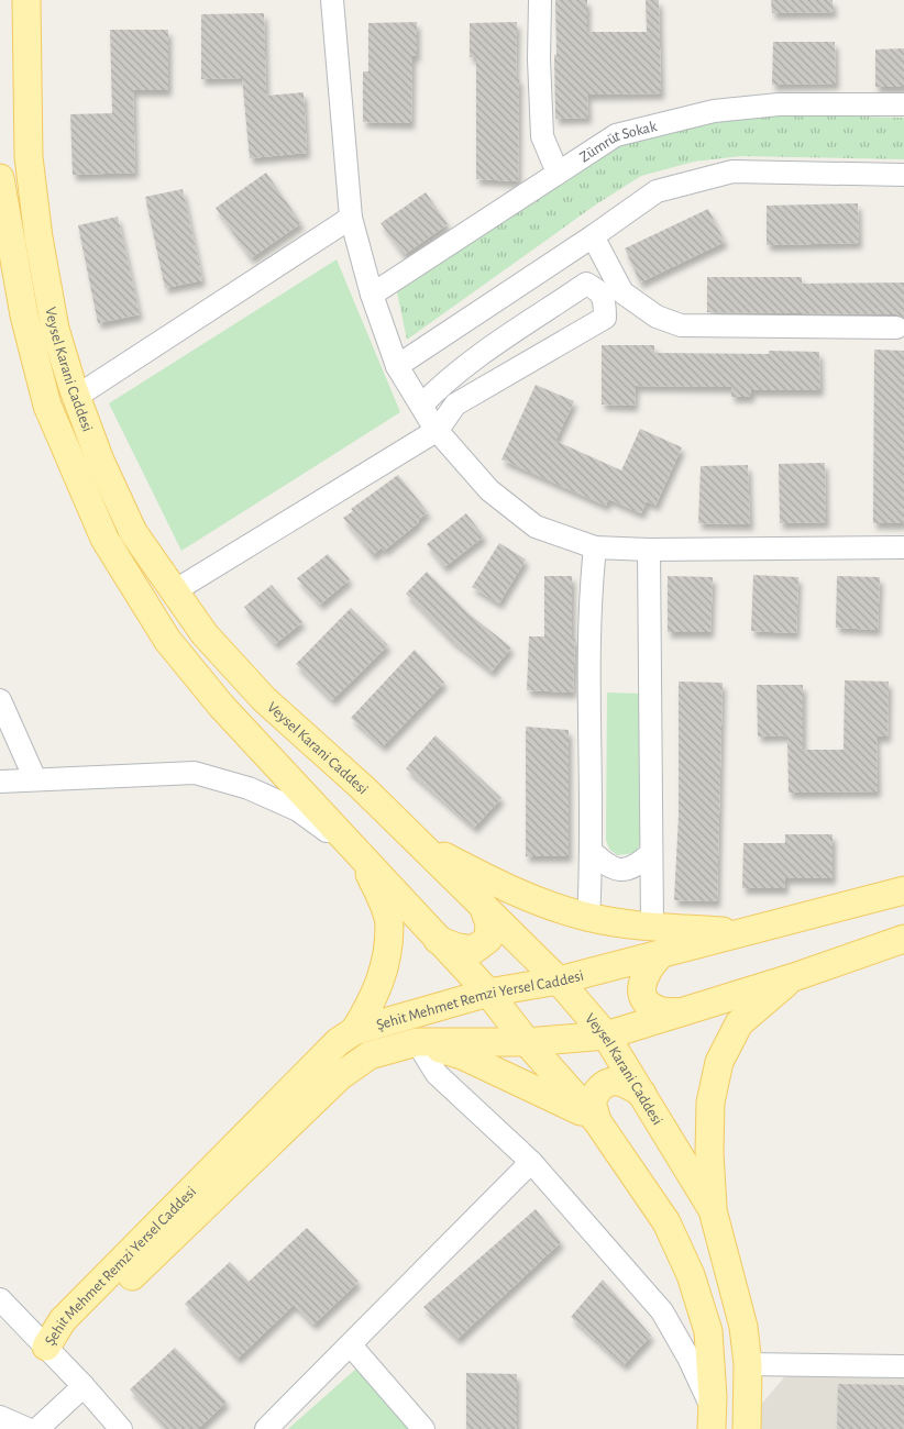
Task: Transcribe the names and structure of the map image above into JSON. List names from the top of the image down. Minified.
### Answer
{"streets":{"main road":["Veysel Karani Caddesi","Şehit Mehmet Remzi Yersel Caddesi"],"street":["Zümrüt Sokak"]},"crossings":[["Veysel Karani Caddesi","Şehit Mehmet Remzi Yersel Caddesi"]]}
